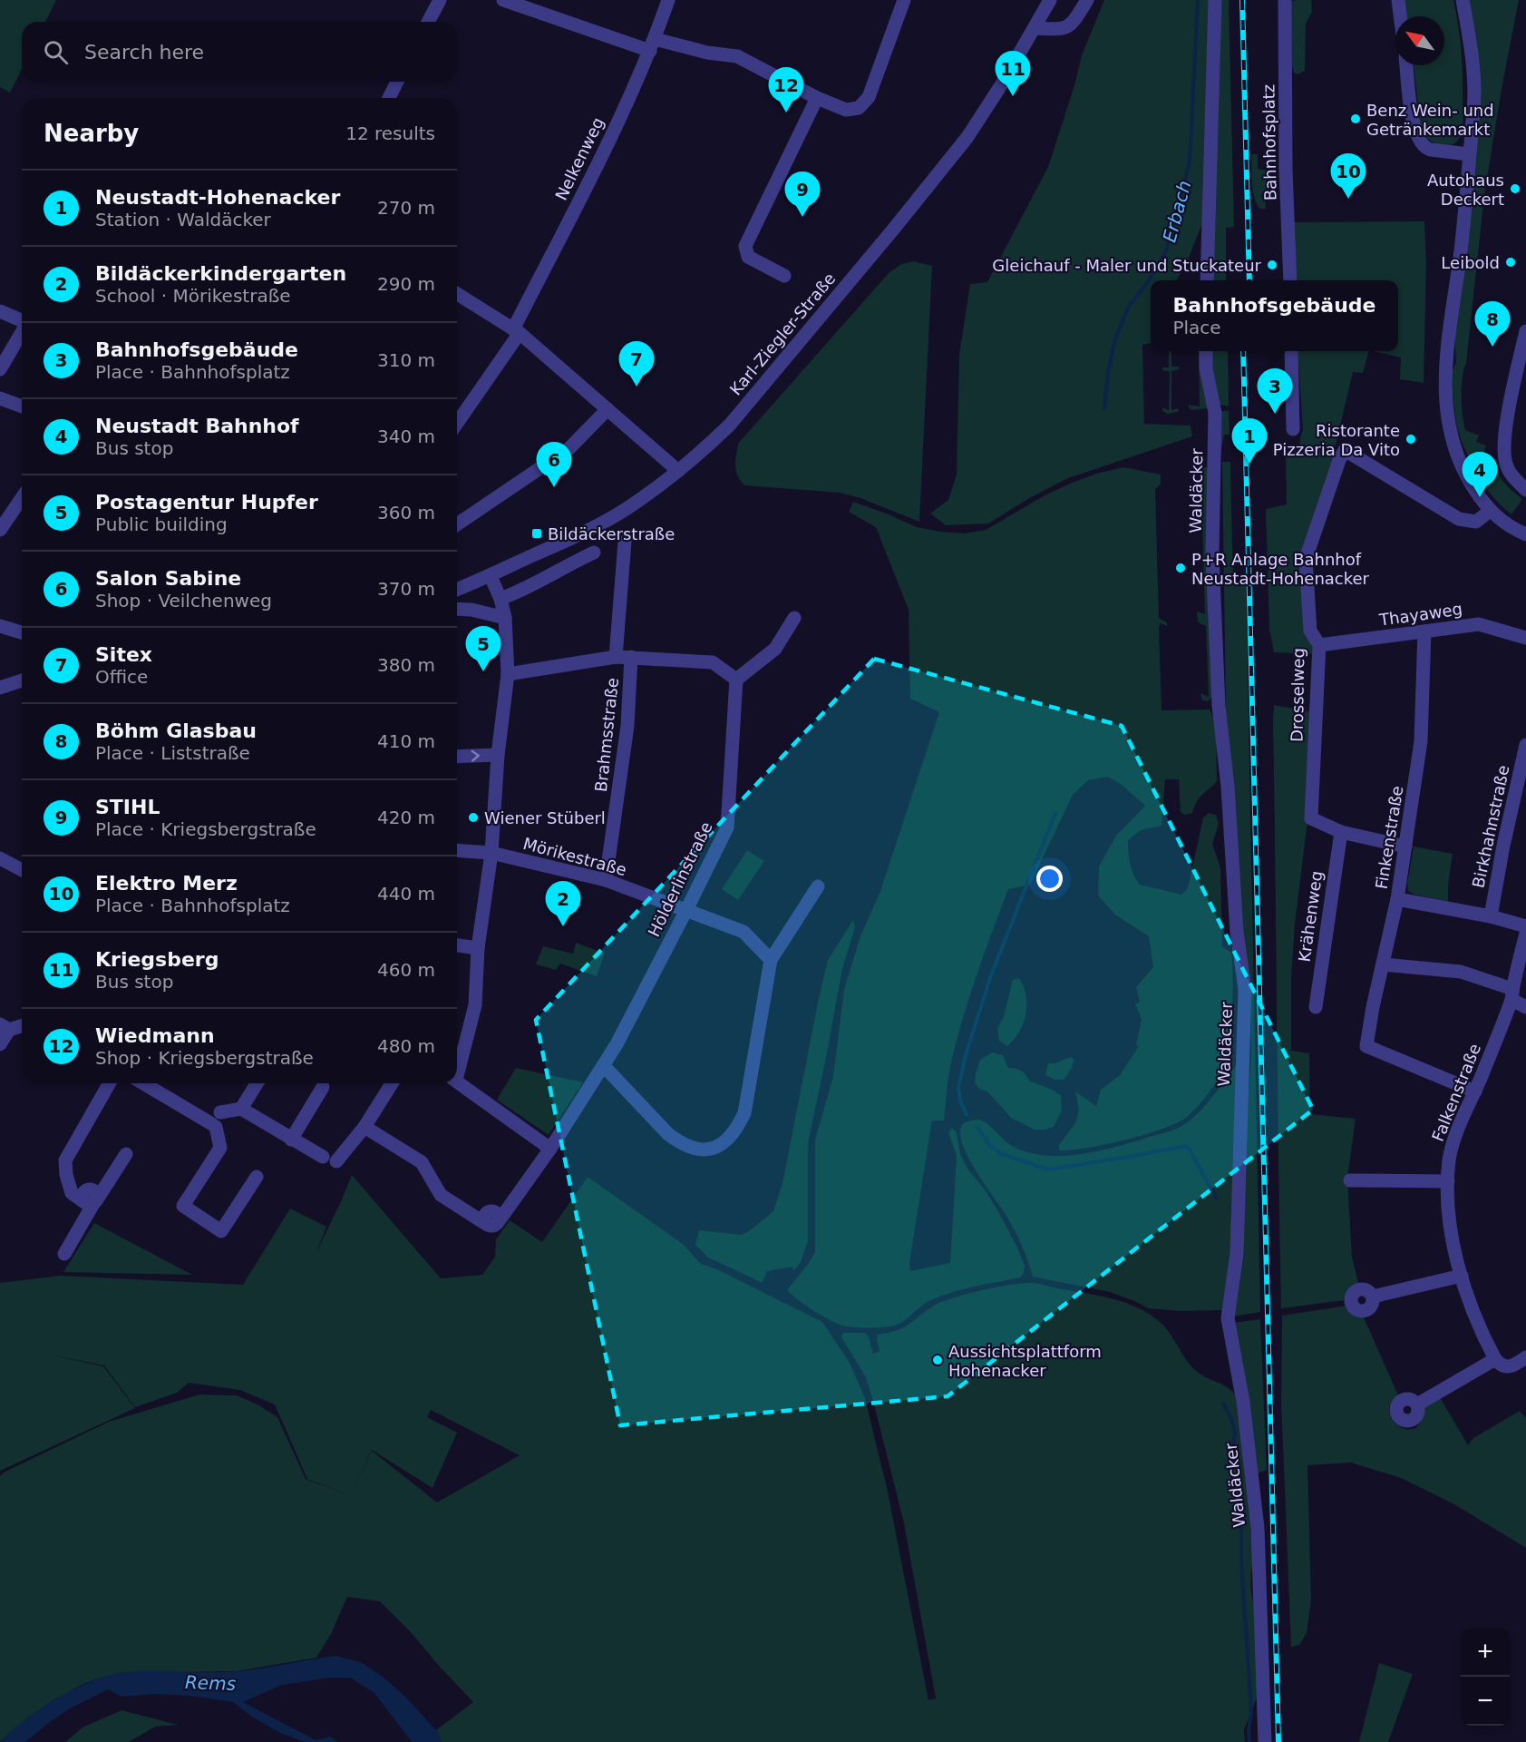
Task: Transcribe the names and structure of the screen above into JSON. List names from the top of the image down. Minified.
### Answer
{"streets":{"street":["Bahnhofsplatz","Nelkenweg","Karl-Ziegler-Straße","Waldäcker","Thayaweg","Drosselweg","Brahmsstraße","Birkhahnstraße","Finkenstraße","Mörikestraße","Hölderlinstraße","Krähenweg","Falkenstraße"]},"crossings":[["Thayaweg","Drosselweg"],["Thayaweg","Finkenstraße"],["Drosselweg","Krähenweg"],["Brahmsstraße","Mörikestraße"],["Finkenstraße","Falkenstraße"],["Mörikestraße","Hölderlinstraße"]],"water":["Erbach","Rems"],"places":{"other":["Benz Wein- und Getränkemarkt","Autohaus Deckert","Leibold","Gleichauf - Maler und Stuckateur","Ristorante Pizzeria Da Vito","P+R Anlage Bahnhof Neustadt-Hohenacker","Wiener Stüberl","Aussichtsplattform Hohenacker"],"transit":["Bildäckerstraße"]},"north":"top left","page":{"search":"Search here","pins":["11","12","10","9","8","7","3","1","6","4","5","2"],"heading":["Nearby","12 results"],"list":[{"mark":"1","name":"Neustadt-Hohenacker","note":"Station · Waldäcker","value":"270 m"},{"mark":"2","name":"Bildäckerkindergarten","note":"School · Mörikestraße","value":"290 m"},{"mark":"3","name":"Bahnhofsgebäude","note":"Place · Bahnhofsplatz","value":"310 m"},{"mark":"4","name":"Neustadt Bahnhof","note":"Bus stop","value":"340 m"},{"mark":"5","name":"Postagentur Hupfer","note":"Public building","value":"360 m"},{"mark":"6","name":"Salon Sabine","note":"Shop · Veilchenweg","value":"370 m"},{"mark":"7","name":"Sitex","note":"Office","value":"380 m"},{"mark":"8","name":"Böhm Glasbau","note":"Place · Liststraße","value":"410 m"},{"mark":"9","name":"STIHL","note":"Place · Kriegsbergstraße","value":"420 m"},{"mark":"10","name":"Elektro Merz","note":"Place · Bahnhofsplatz","value":"440 m"},{"mark":"11","name":"Kriegsberg","note":"Bus stop","value":"460 m"},{"mark":"12","name":"Wiedmann","note":"Shop · Kriegsbergstraße","value":"480 m"}],"popup":["Bahnhofsgebäude","Place"],"map_buttons":["+","−"]}}
